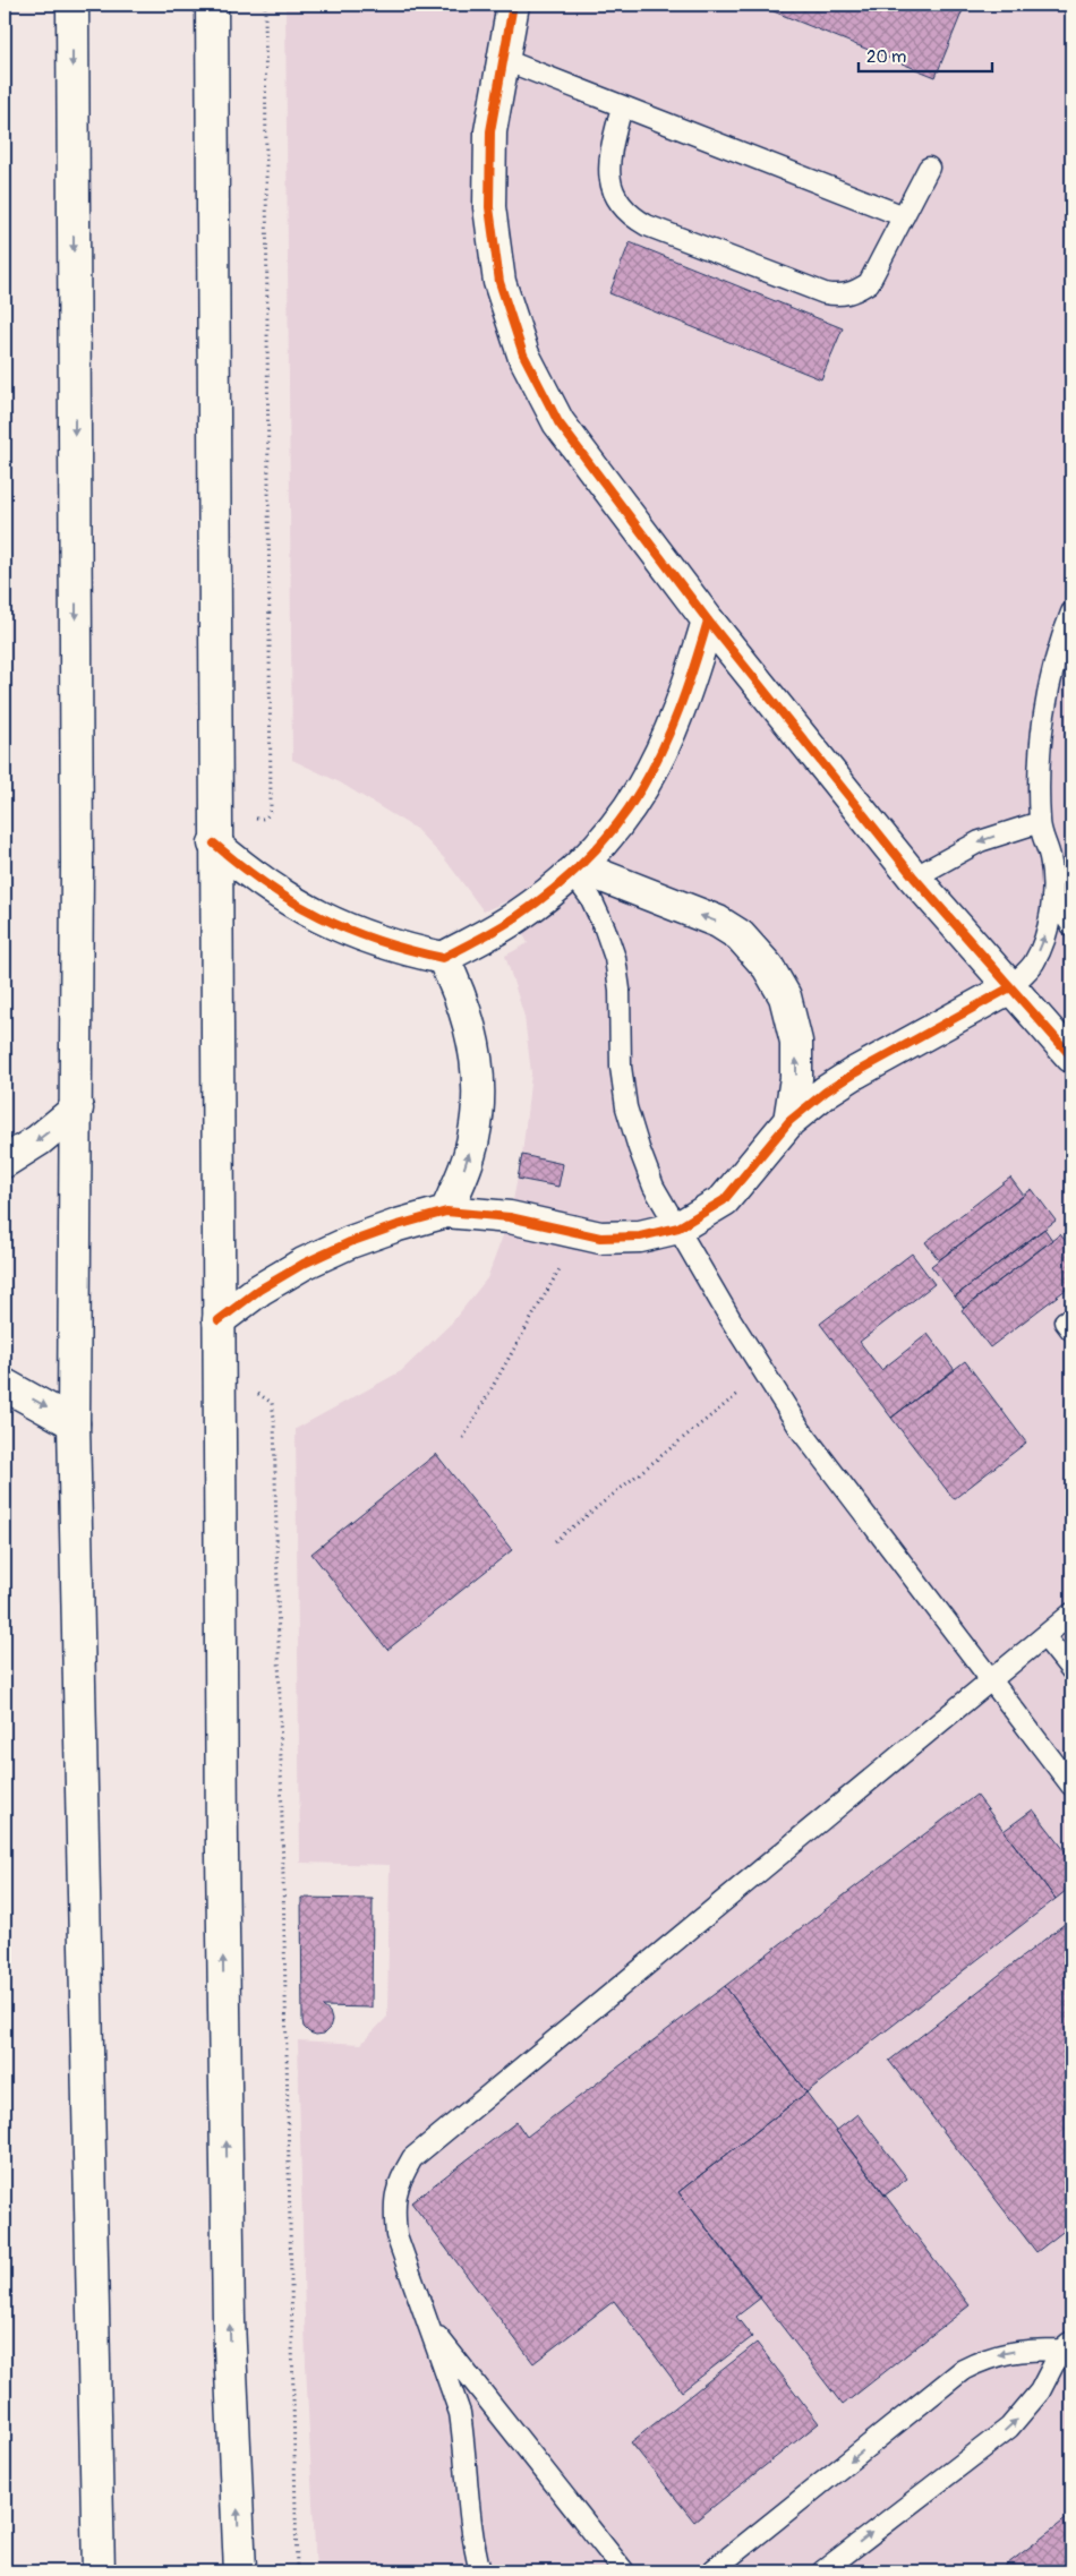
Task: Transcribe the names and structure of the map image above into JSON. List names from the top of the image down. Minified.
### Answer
{"scale_bar":"20 m"}
